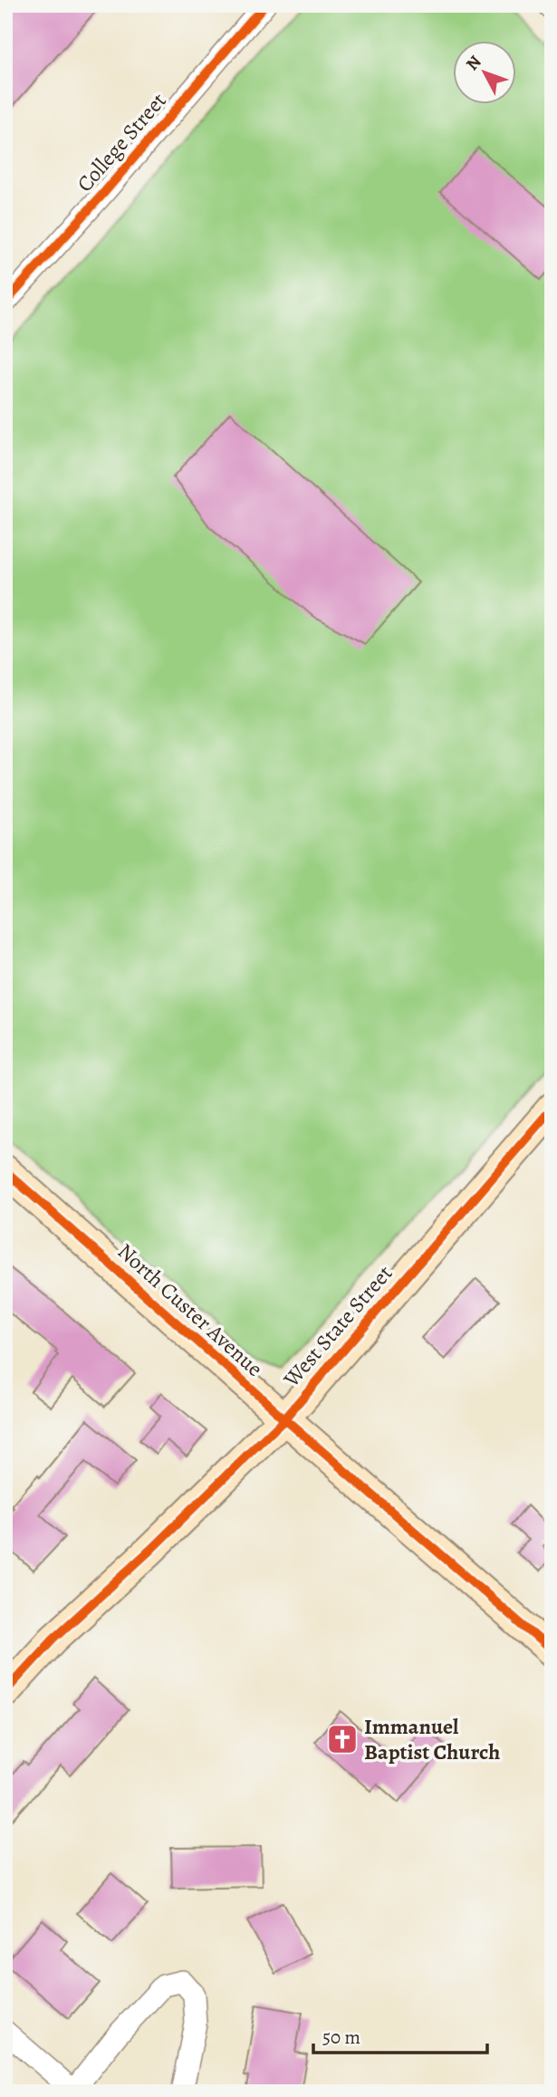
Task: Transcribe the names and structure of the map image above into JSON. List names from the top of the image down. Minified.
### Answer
{"streets":{"street":["College Street","North Custer Avenue","West State Street"]},"crossings":[["North Custer Avenue","West State Street"]],"places":{"church":["Immanuel Baptist Church"]},"scale_bar":"50 m","north":"top left"}
